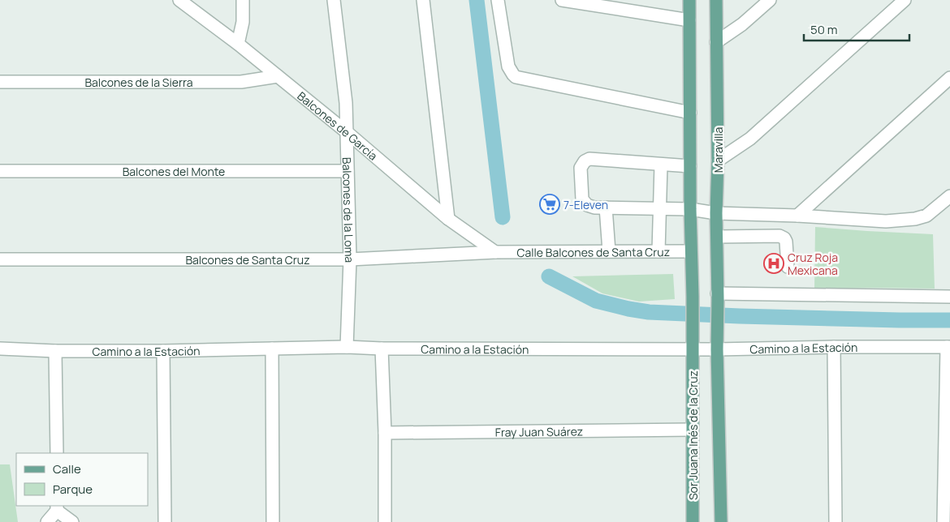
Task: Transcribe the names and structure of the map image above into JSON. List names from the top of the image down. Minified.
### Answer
{"streets":{"main road":["Maravilla","Sor Juana Inés de la Cruz"],"street":["Balcones de la Sierra","Balcones de García","Balcones del Monte","Balcones de la Loma","Calle Balcones de Santa Cruz","Balcones de Santa Cruz","Camino a la Estación","Fray Juan Suárez"]},"crossings":[["Balcones de la Sierra","Balcones de García"],["Balcones de García","Balcones de la Loma"],["Balcones de García","Calle Balcones de Santa Cruz"],["Balcones de García","Balcones de Santa Cruz"],["Maravilla","Camino a la Estación"],["Balcones del Monte","Balcones de la Loma"],["Balcones de la Loma","Balcones de Santa Cruz"],["Balcones de la Loma","Camino a la Estación"],["Calle Balcones de Santa Cruz","Balcones de Santa Cruz"],["Calle Balcones de Santa Cruz","Sor Juana Inés de la Cruz"],["Camino a la Estación","Sor Juana Inés de la Cruz"],["Fray Juan Suárez","Sor Juana Inés de la Cruz"]],"places":{"supermarket":["7-Eleven"],"hospital":["Cruz Roja Mexicana"]},"legend":["Calle","Parque"],"scale_bar":"50 m"}
